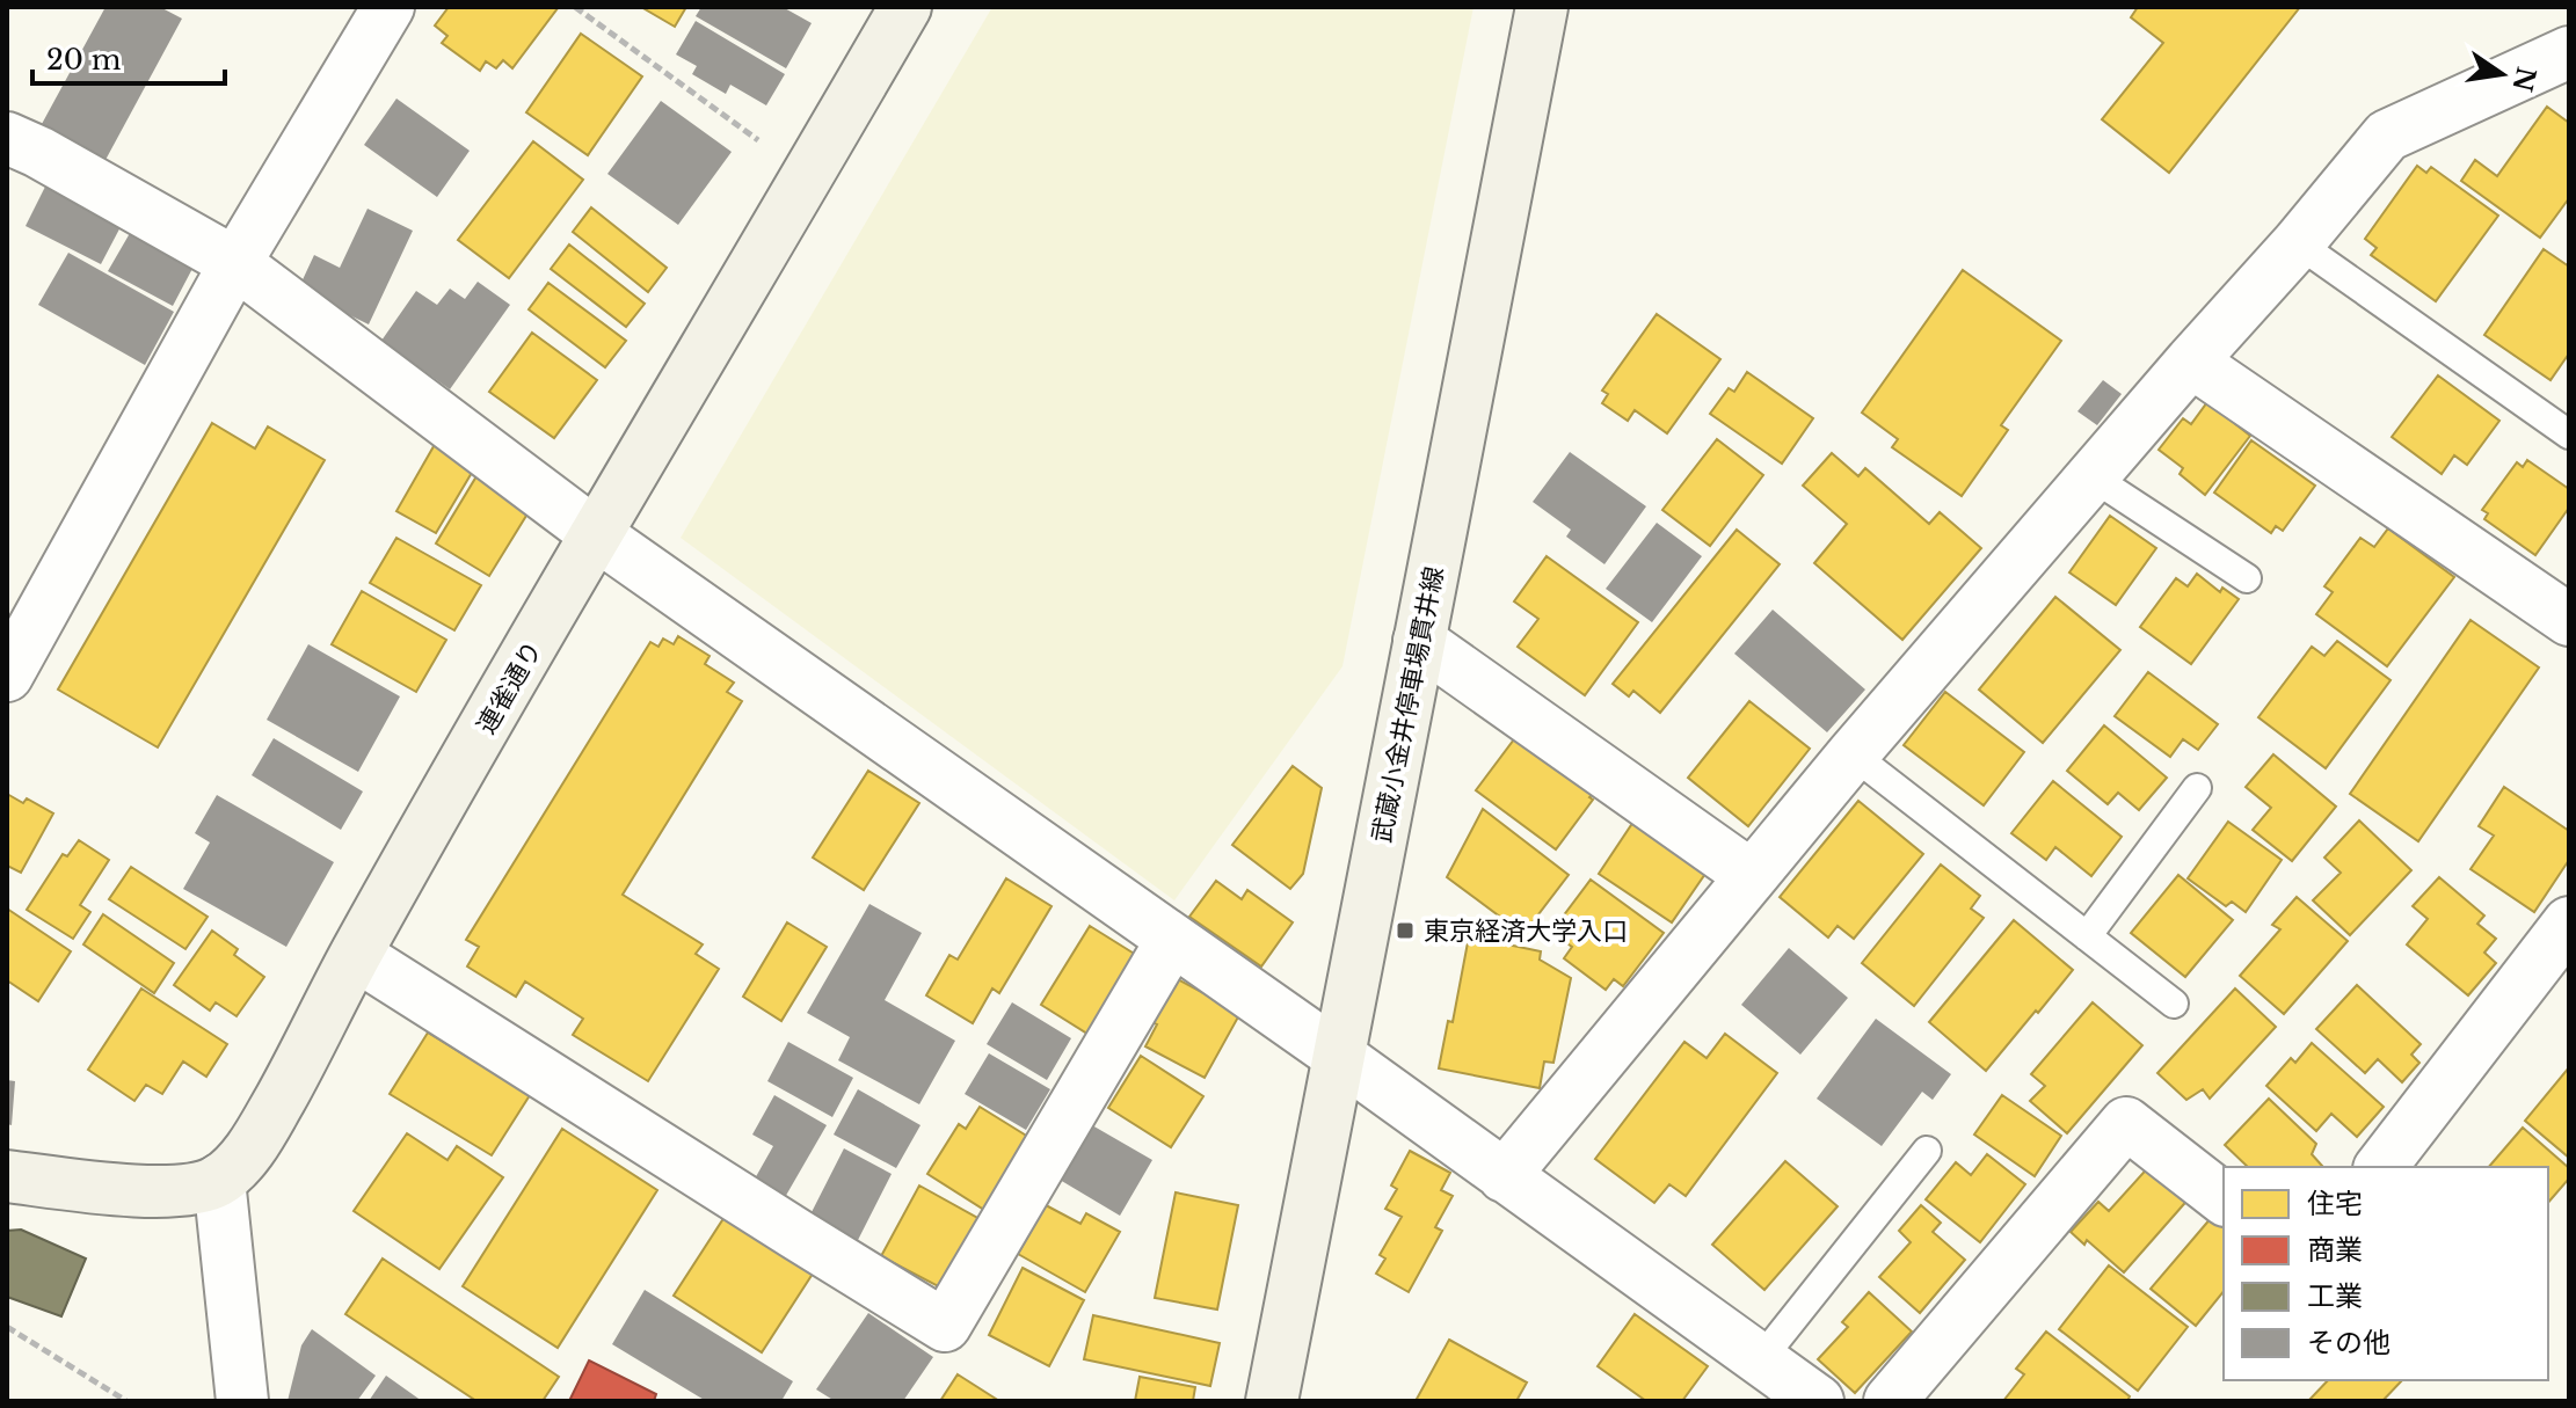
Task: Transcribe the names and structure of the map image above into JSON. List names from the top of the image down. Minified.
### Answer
{"streets":{"main road":["連雀通り","武蔵小金井停車場貫井線"]},"places":{"transit":["東京経済大学入口"]},"legend":["住宅","商業","工業","その他"],"scale_bar":"20 m","north":"right"}
